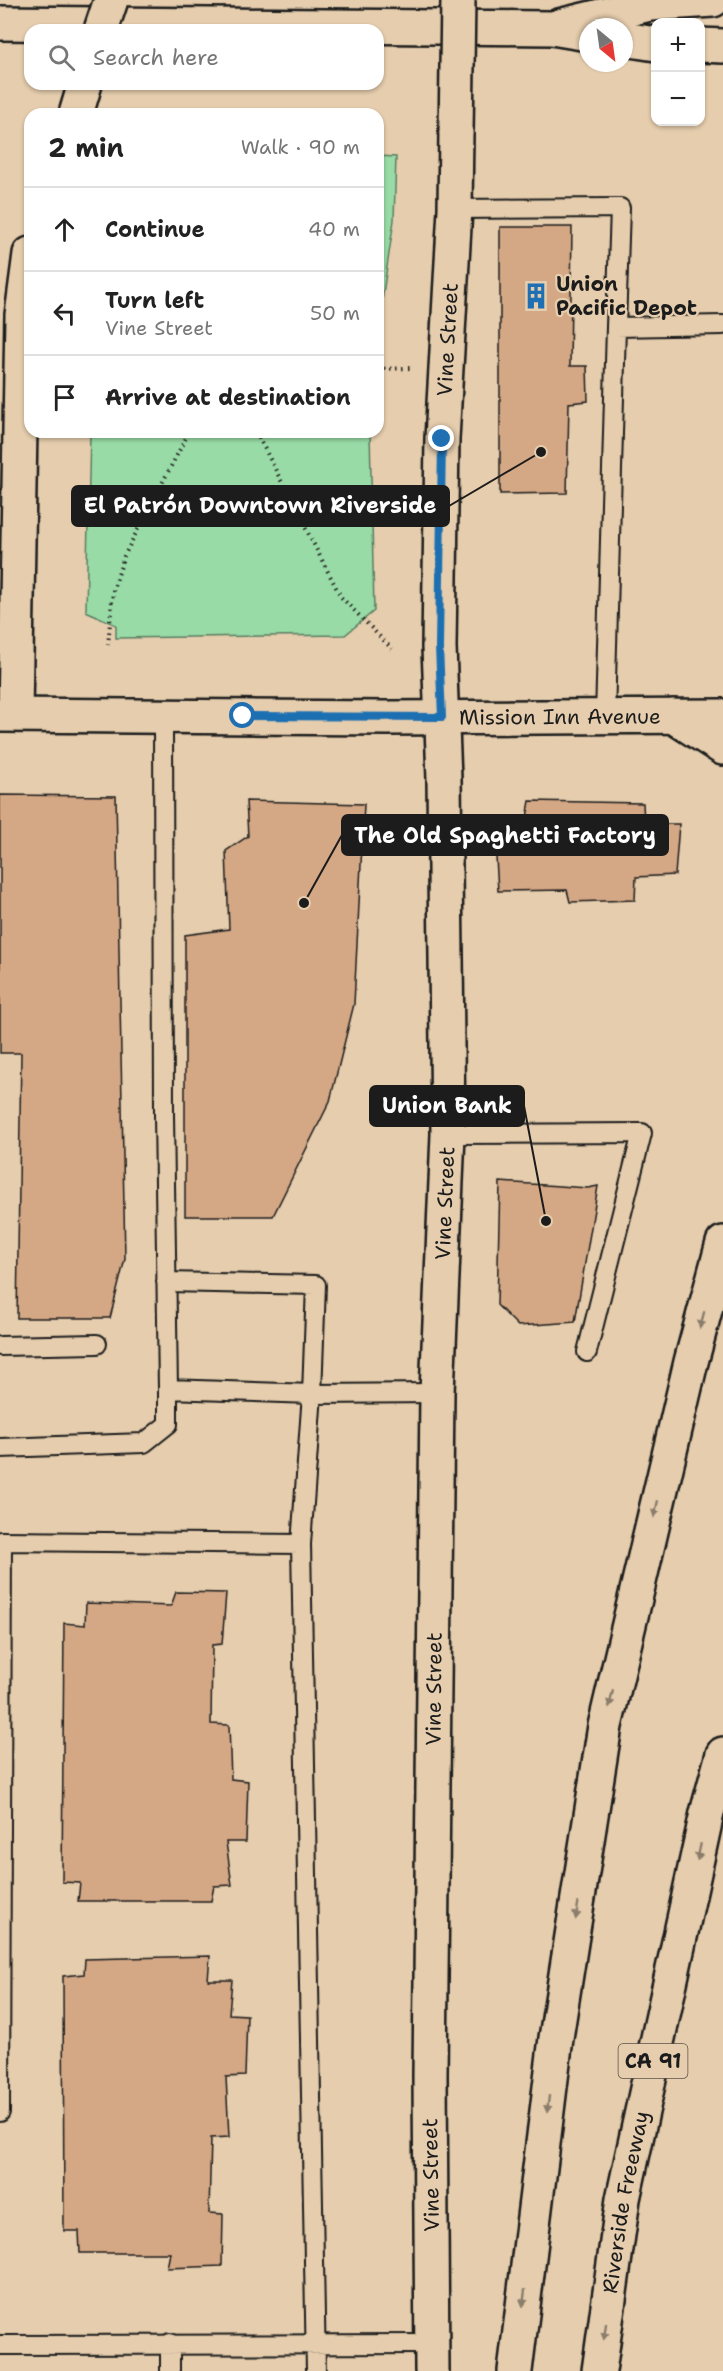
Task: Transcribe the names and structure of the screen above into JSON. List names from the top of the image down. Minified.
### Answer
{"streets":{"main road":["Vine Street","Mission Inn Avenue","CA 91","Riverside Freeway"]},"crossings":[["Vine Street","Mission Inn Avenue"]],"places":{"building":["Union Pacific Depot"],"other":["El Patrón Downtown Riverside","The Old Spaghetti Factory","Union Bank"]},"north":"bottom right","page":{"map_buttons":["+","−"],"search":"Search here","heading":["2 min","Walk · 90 m"],"list":[["Continue","40 m"],["Turn left","Vine Street","50 m"],"Arrive at destination"]}}
